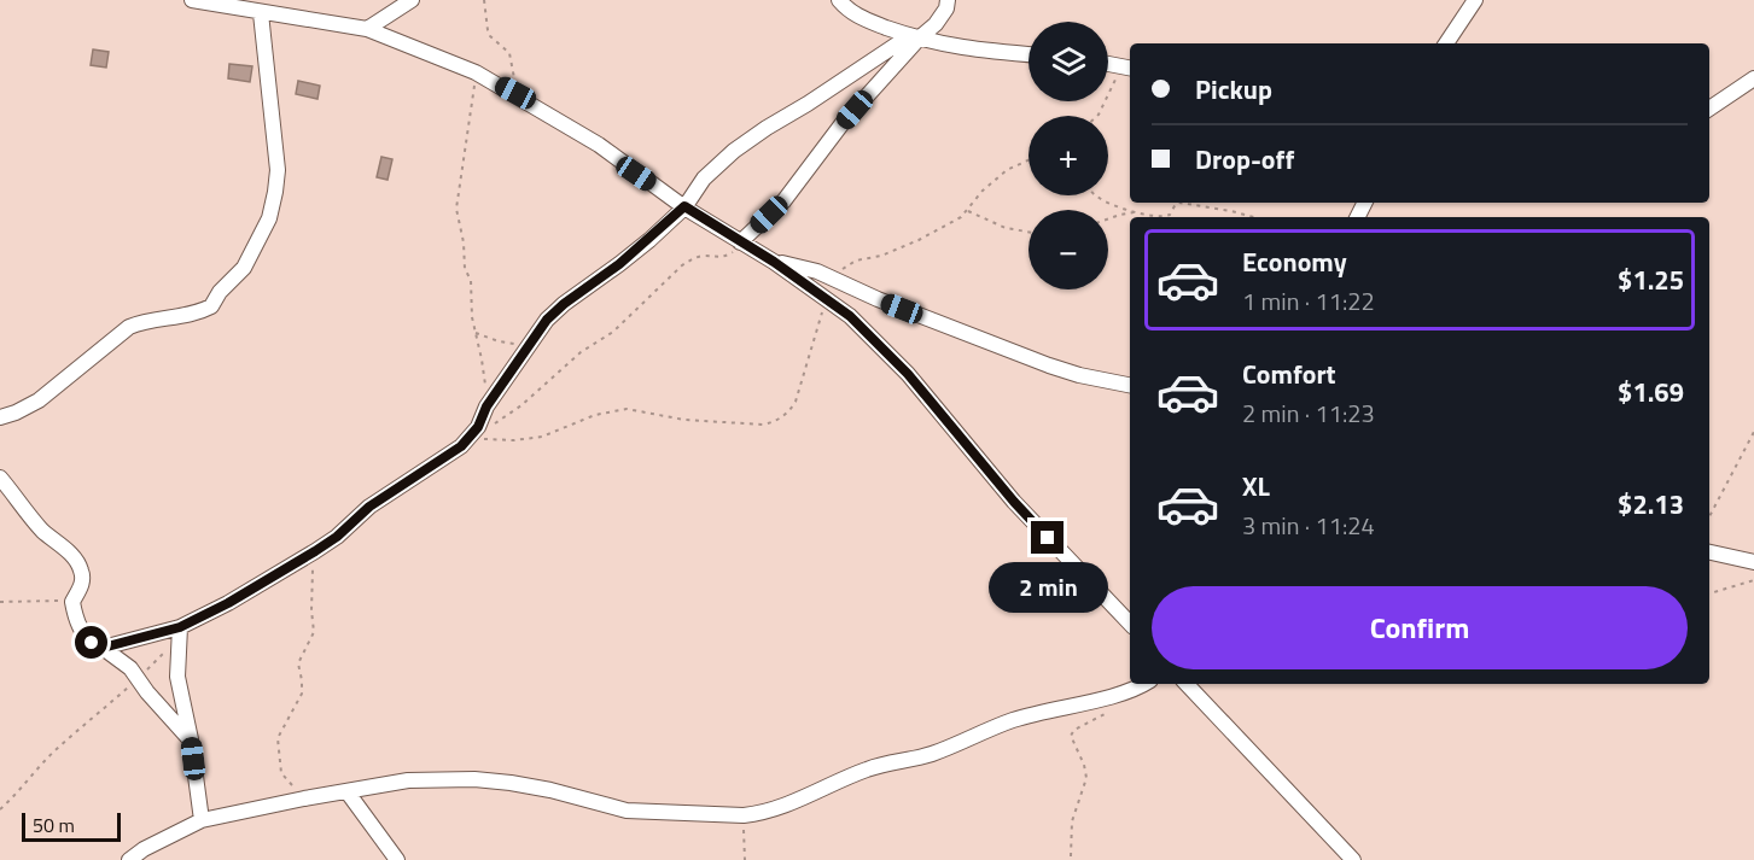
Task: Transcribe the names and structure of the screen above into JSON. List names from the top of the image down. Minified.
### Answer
{"scale_bar":"50 m","page":{"map_buttons":["+","−"],"banner":["Pickup","Drop-off"],"list":[{"name":"Economy","note":"1 min · 11:22","value":"$1.25"},{"name":"Comfort","note":"2 min · 11:23","value":"$1.69"},{"name":"XL","note":"3 min · 11:24","value":"$2.13"}],"bubble":"2 min","buttons":"Confirm","scale":"50 m"}}
